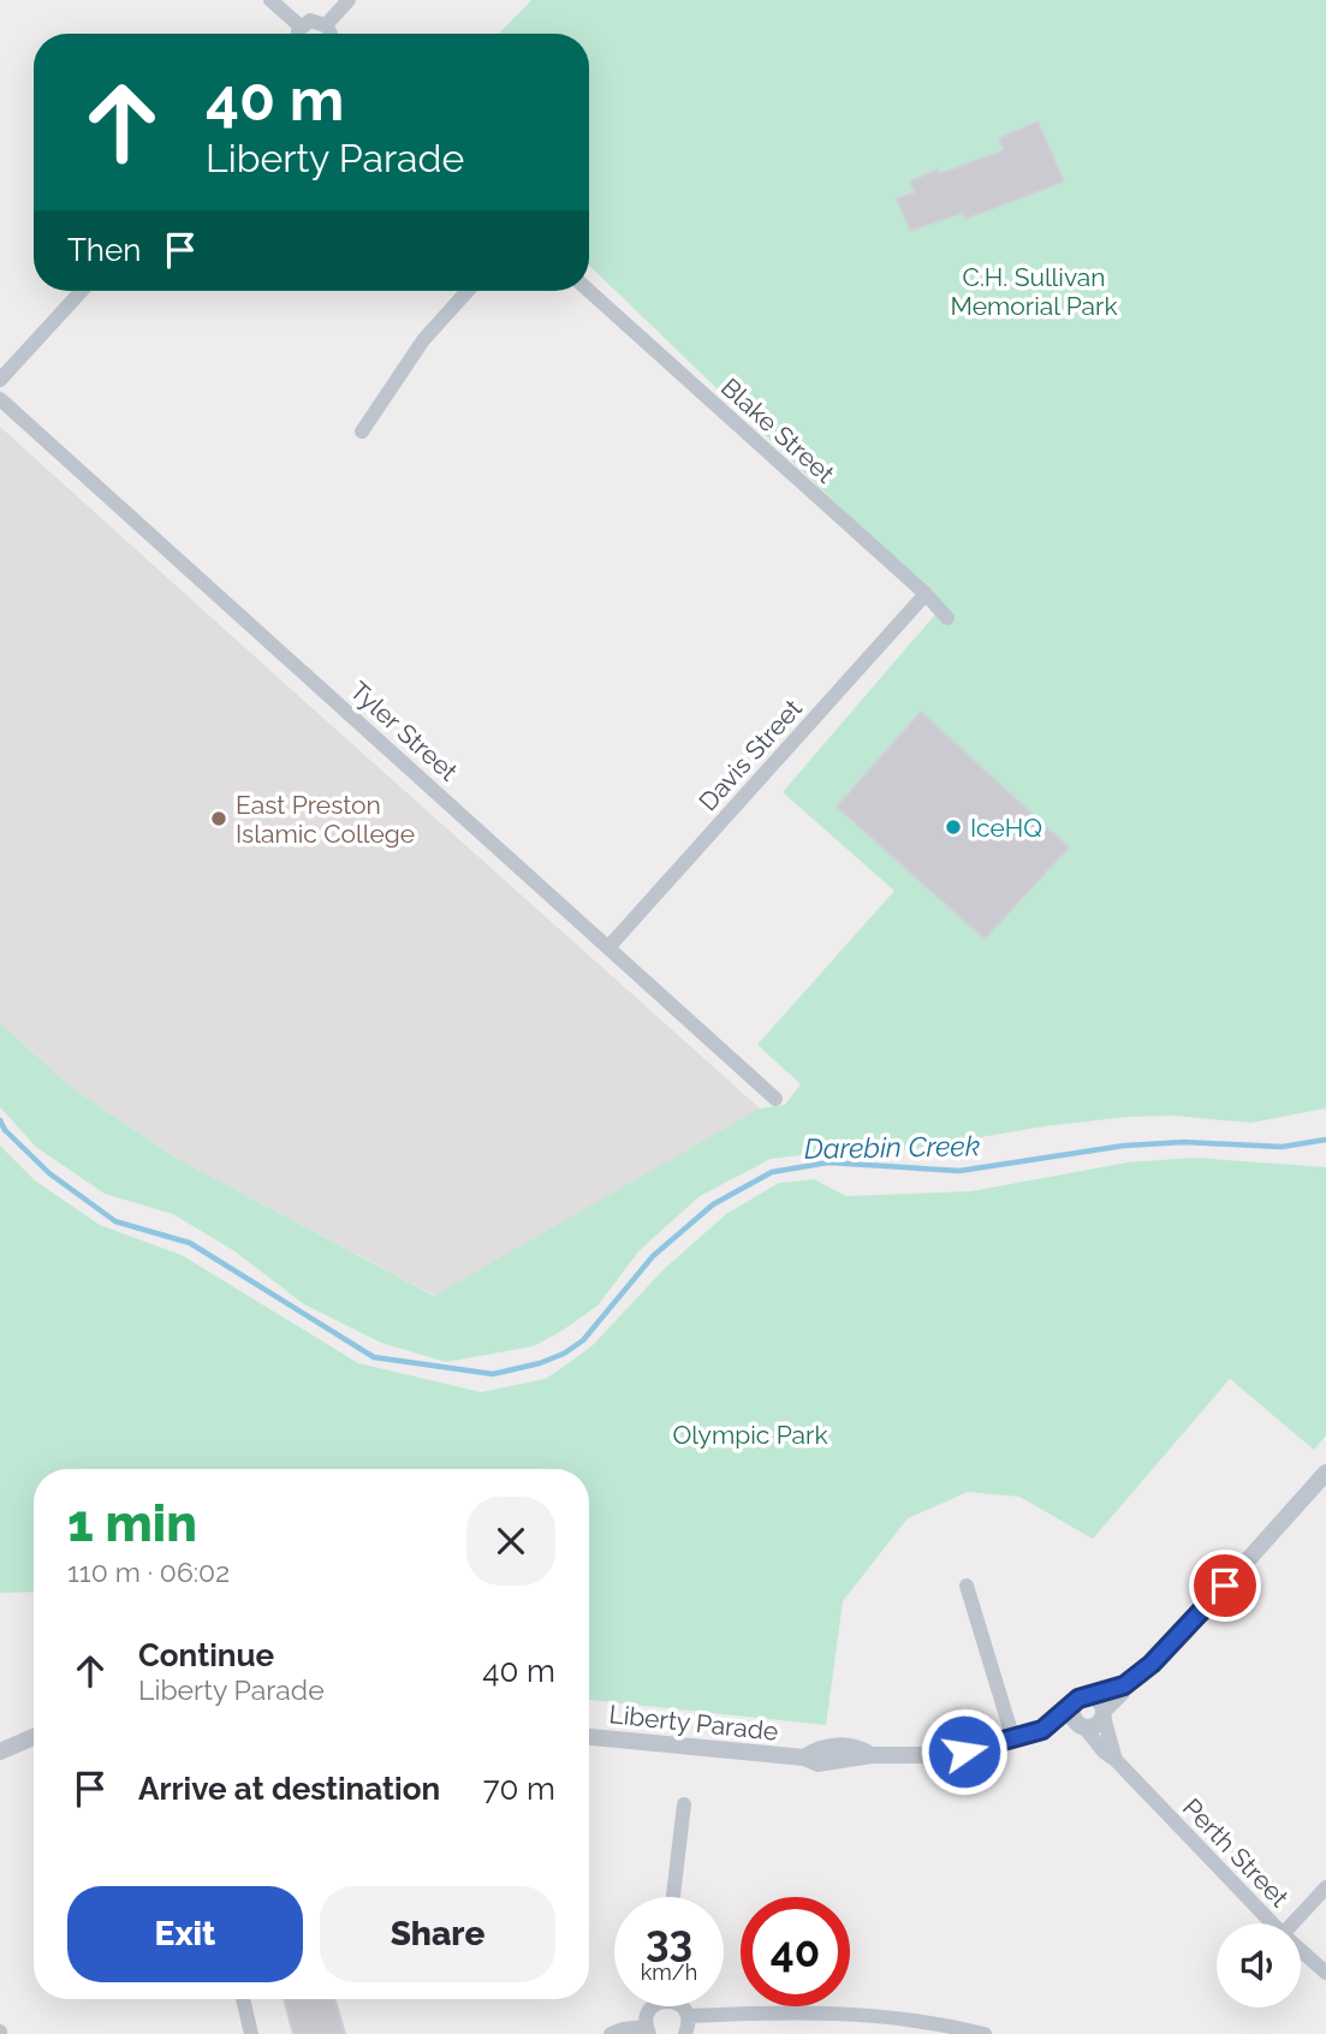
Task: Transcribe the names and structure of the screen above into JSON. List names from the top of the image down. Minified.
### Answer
{"streets":{"street":["Blake Street","Tyler Street","Davis Street","Liberty Parade","Perth Street"]},"crossings":[["Blake Street","Davis Street"],["Tyler Street","Davis Street"],["Liberty Parade","Perth Street"]],"water":["Darebin Creek"],"parks":["C.H. Sullivan Memorial Park","Olympic Park"],"places":["East Preston Islamic College","IceHQ"],"page":{"turn":["40 m","Liberty Parade"],"then":"Then","heading":["1 min","110 m · 06:02"],"list":[{"name":"Continue","note":"Liberty Parade","value":"40 m"},{"name":"Arrive at destination","value":"70 m"}],"buttons":["Exit","Share"],"speed":"33 km/h","limit":"40"}}
